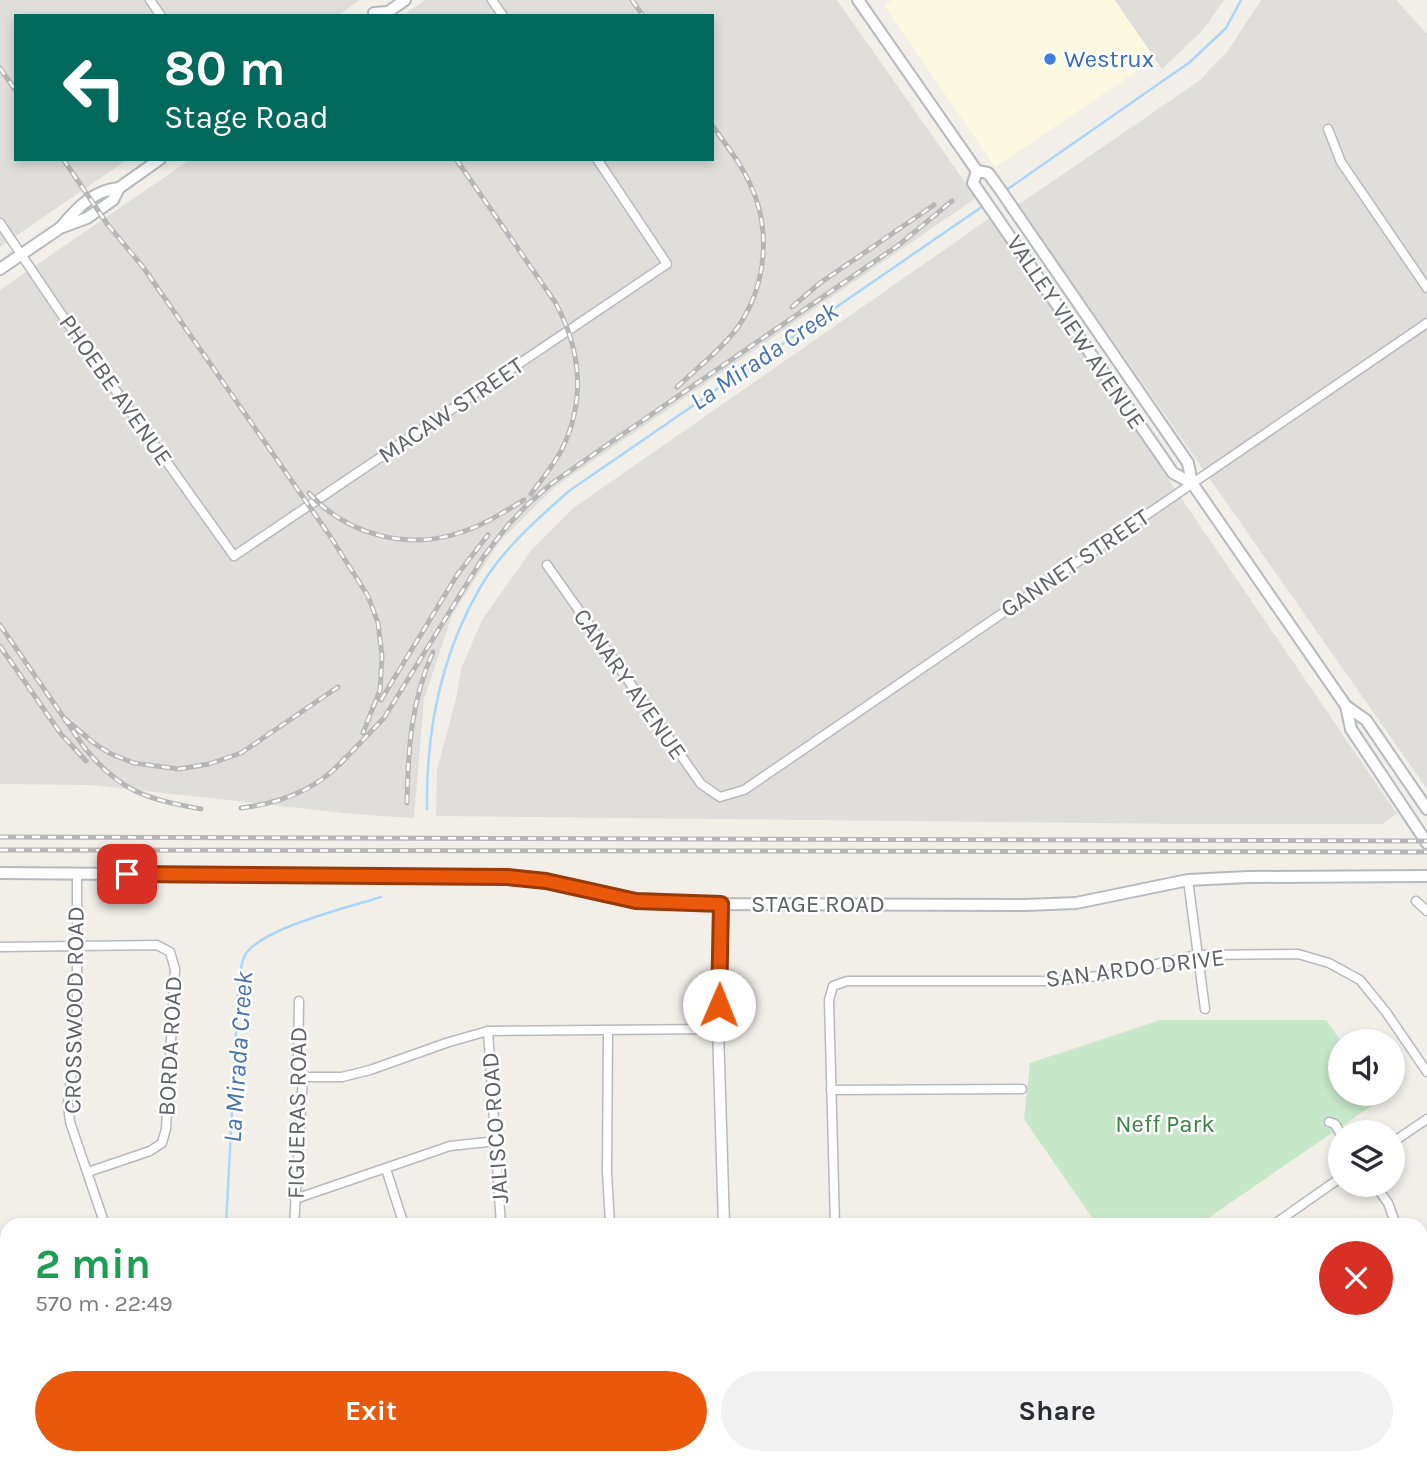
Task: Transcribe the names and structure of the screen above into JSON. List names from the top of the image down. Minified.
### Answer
{"streets":{"main road":["VALLEY VIEW AVENUE","STAGE ROAD"],"street":["PHOEBE AVENUE","MACAW STREET","GANNET STREET","CANARY AVENUE","SAN ARDO DRIVE","CROSSWOOD ROAD","BORDA ROAD","FIGUERAS ROAD","JALISCO ROAD"]},"crossings":[["VALLEY VIEW AVENUE","GANNET STREET"],["PHOEBE AVENUE","MACAW STREET"],["GANNET STREET","CANARY AVENUE"],["STAGE ROAD","CROSSWOOD ROAD"],["CROSSWOOD ROAD","BORDA ROAD"]],"water":["La Mirada Creek"],"parks":["Neff Park"],"places":["Westrux"],"page":{"turn":["80 m","Stage Road"],"heading":["2 min","570 m · 22:49"],"buttons":["Exit","Share"]}}
